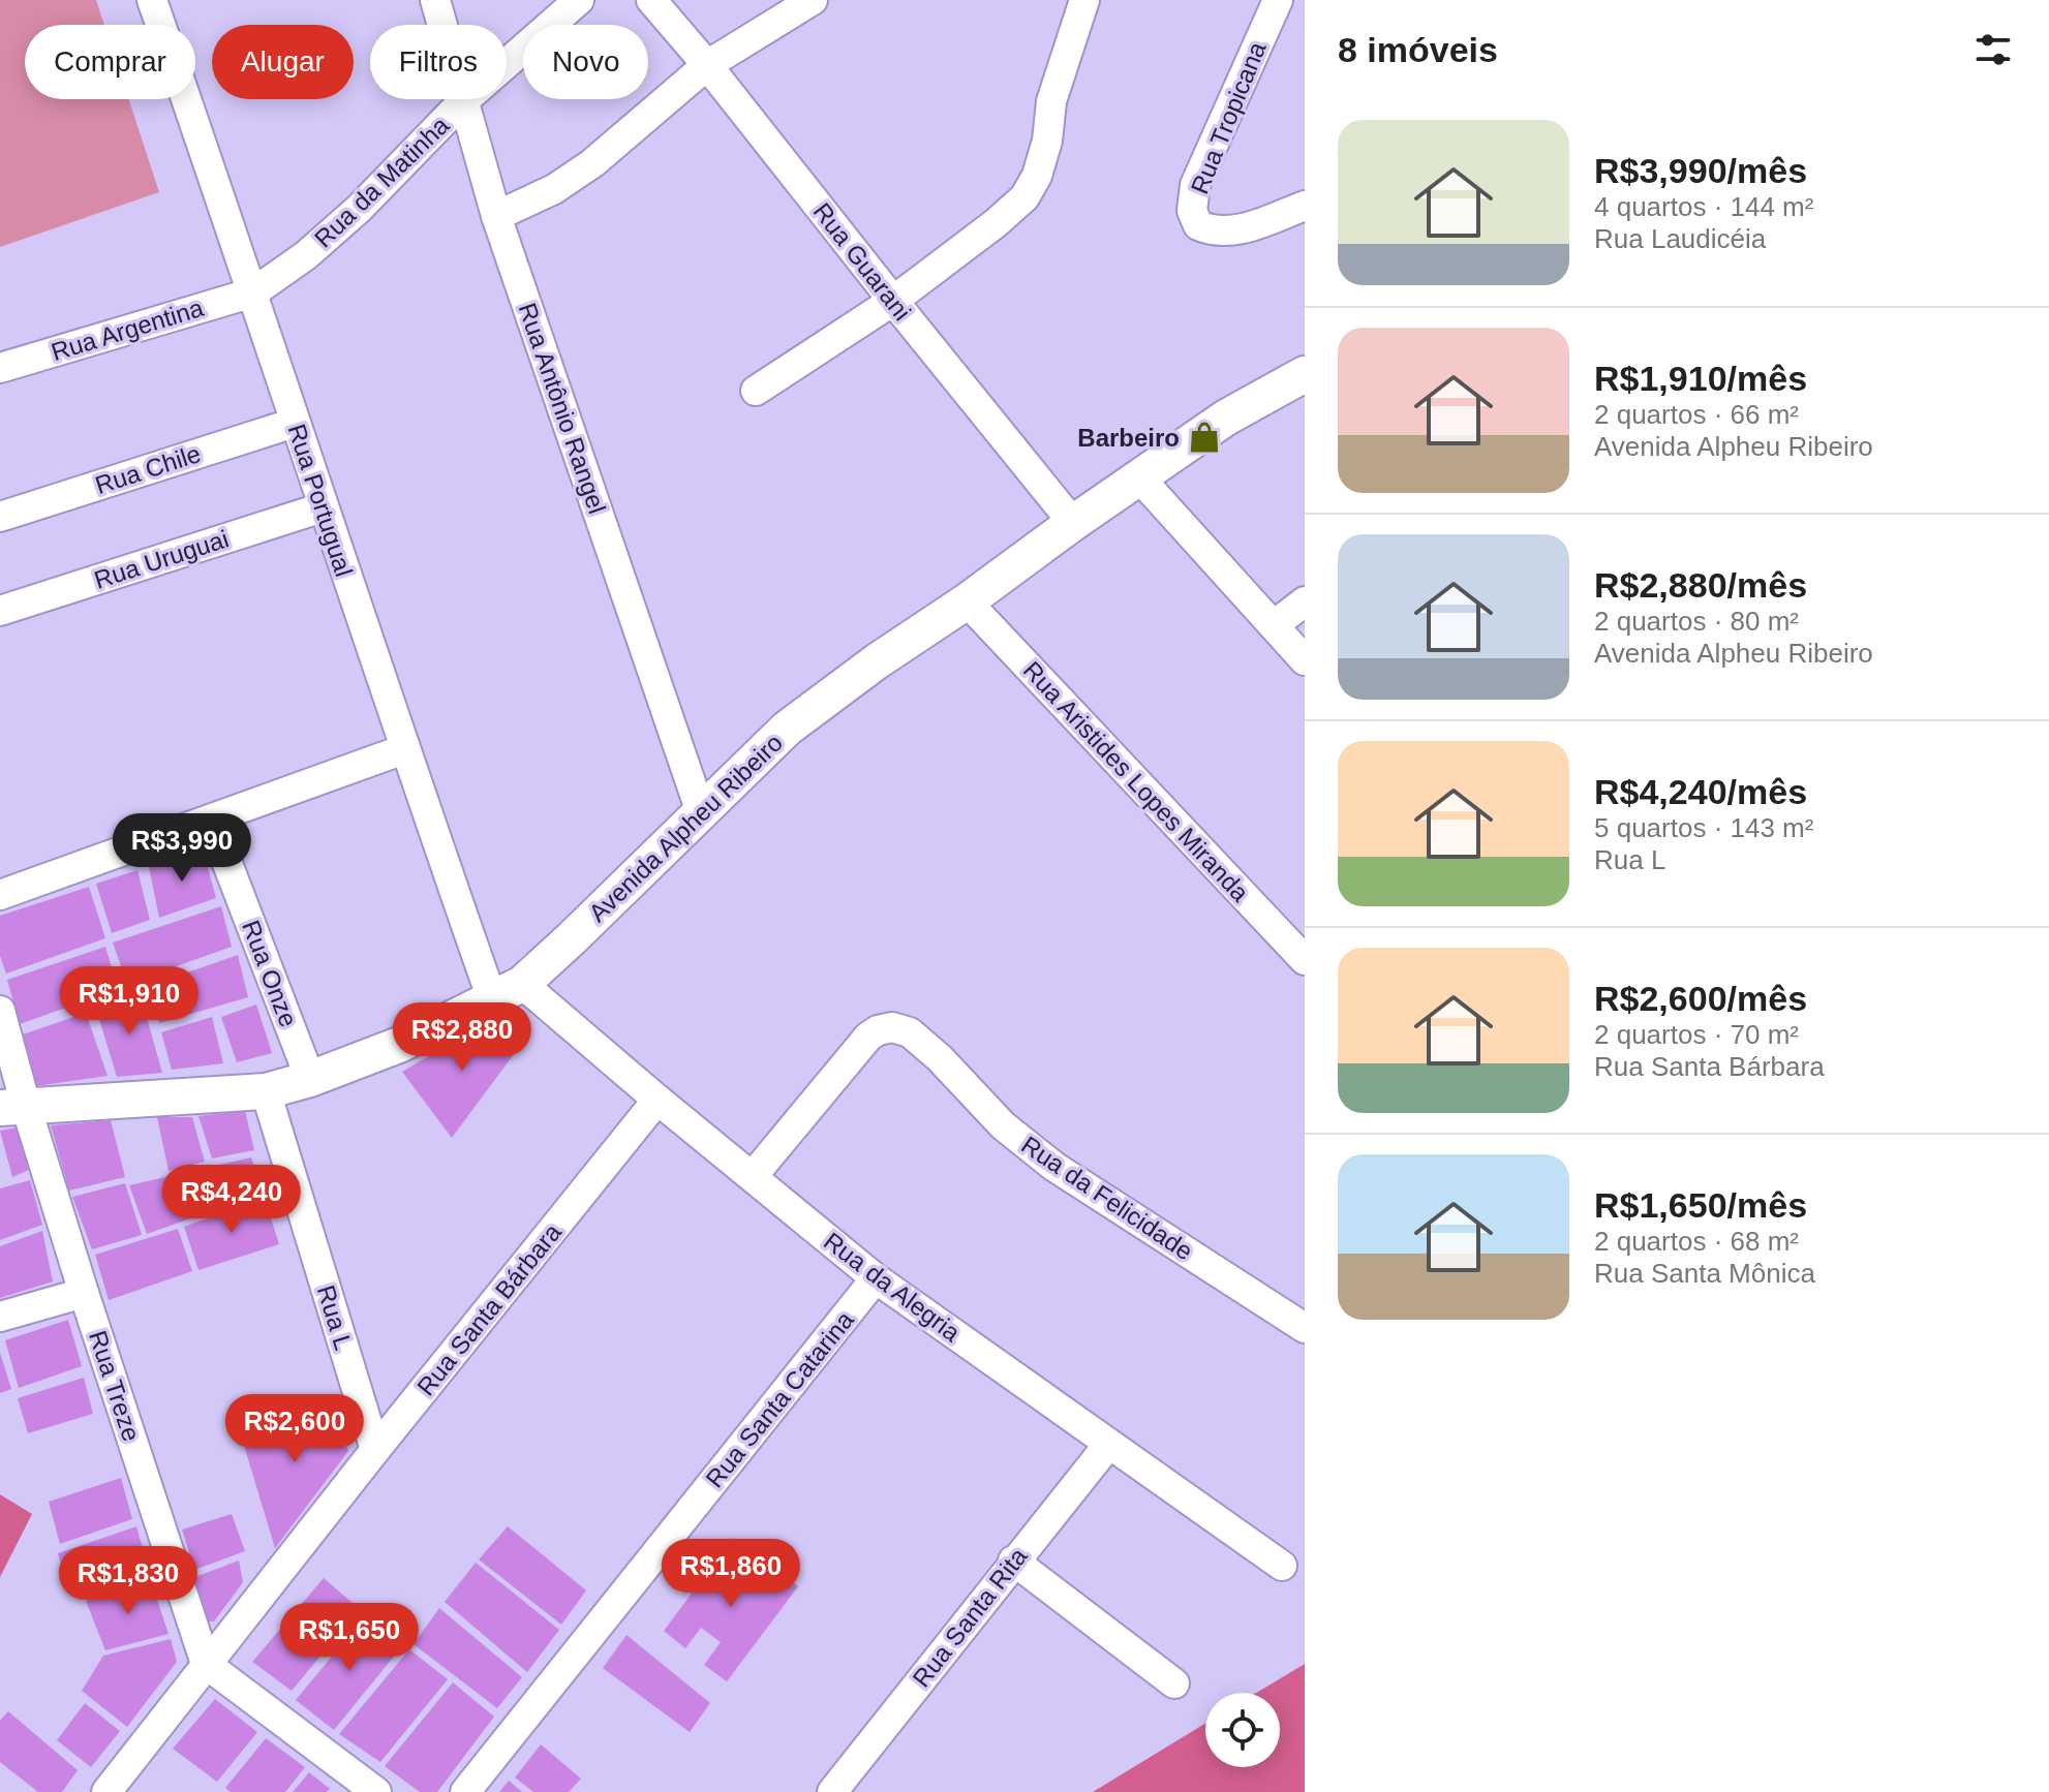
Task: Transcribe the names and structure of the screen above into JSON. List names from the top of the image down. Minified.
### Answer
{"streets":{"street":["Rua Tropicana","Rua da Matinha","Rua Guarani","Rua Argentina","Rua Antônio Rangel","Rua Chile","Rua Portugual","Rua Uruguai","Rua Aristides Lopes Miranda","Avenida Alpheu Ribeiro","Rua Onze","Rua da Felicidade","Rua da Alegria","Rua Santa Bárbara","Rua L","Rua Treze","Rua Santa Catarina","Rua Santa Rita"]},"crossings":[["Rua da Matinha","Rua Argentina"],["Rua da Matinha","Rua Antônio Rangel"],["Rua da Matinha","Rua Portugual"],["Rua Guarani","Avenida Alpheu Ribeiro"],["Rua Argentina","Rua Portugual"],["Rua Antônio Rangel","Avenida Alpheu Ribeiro"],["Rua Chile","Rua Portugual"],["Rua Portugual","Rua Uruguai"],["Rua Portugual","Avenida Alpheu Ribeiro"],["Rua Portugual","Rua da Alegria"],["Rua Aristides Lopes Miranda","Avenida Alpheu Ribeiro"],["Avenida Alpheu Ribeiro","Rua Onze"],["Avenida Alpheu Ribeiro","Rua da Alegria"],["Avenida Alpheu Ribeiro","Rua L"],["Avenida Alpheu Ribeiro","Rua Treze"],["Rua da Felicidade","Rua da Alegria"],["Rua da Alegria","Rua Santa Bárbara"],["Rua da Alegria","Rua Santa Catarina"],["Rua da Alegria","Rua Santa Rita"],["Rua Santa Bárbara","Rua L"],["Rua Santa Bárbara","Rua Treze"]],"places":{"shop":["Barbeiro"]},"page":{"heading":"8 imóveis","chip":["Comprar","Alugar","Filtros","Novo"],"list":[{"name":"R$3,990/mês","note":"4 quartos · 144 m² · Rua Laudicéia"},{"name":"R$1,910/mês","note":"2 quartos · 66 m² · Avenida Alpheu Ribeiro"},{"name":"R$2,880/mês","note":"2 quartos · 80 m² · Avenida Alpheu Ribeiro"},{"name":"R$4,240/mês","note":"5 quartos · 143 m² · Rua L"},{"name":"R$2,600/mês","note":"2 quartos · 70 m² · Rua Santa Bárbara"},{"name":"R$1,650/mês","note":"2 quartos · 68 m² · Rua Santa Mônica"}],"price":["R$3,990","R$1,910","R$2,880","R$4,240","R$2,600","R$1,860","R$1,830","R$1,650"]}}
